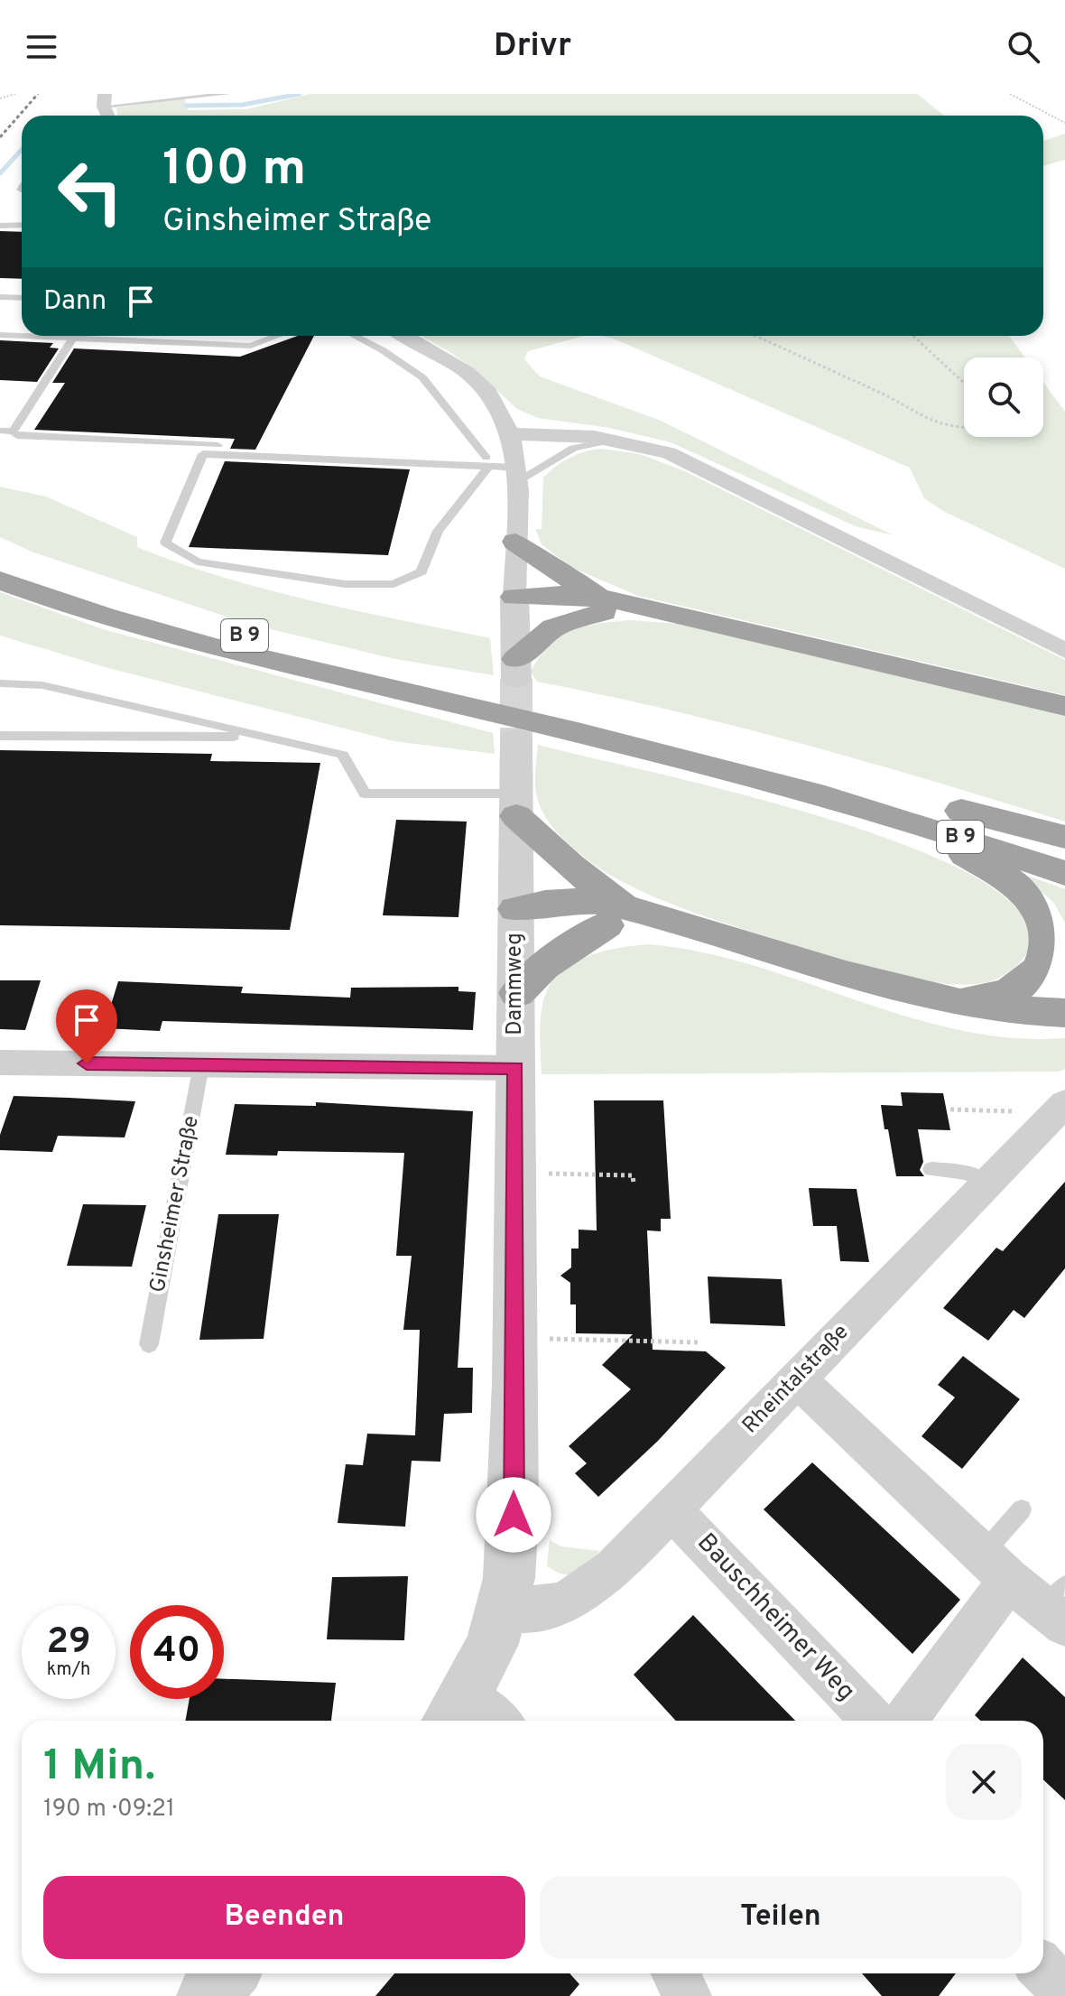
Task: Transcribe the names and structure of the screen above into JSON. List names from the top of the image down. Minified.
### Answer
{"streets":{"highway":["B 9"],"street":["Dammweg","Rheintalstraße","Bauschheimer Weg"],"lane":["Ginsheimer Straße"]},"crossings":[["B 9","Dammweg"],["Dammweg","Rheintalstraße"],["Rheintalstraße","Bauschheimer Weg"]],"page":{"header":"Drivr","turn":["100 m","Ginsheimer Straße"],"then":"Dann","speed":"29 km/h","limit":"40","heading":["1 Min.","190 m · 09:21"],"buttons":["Beenden","Teilen"]}}
